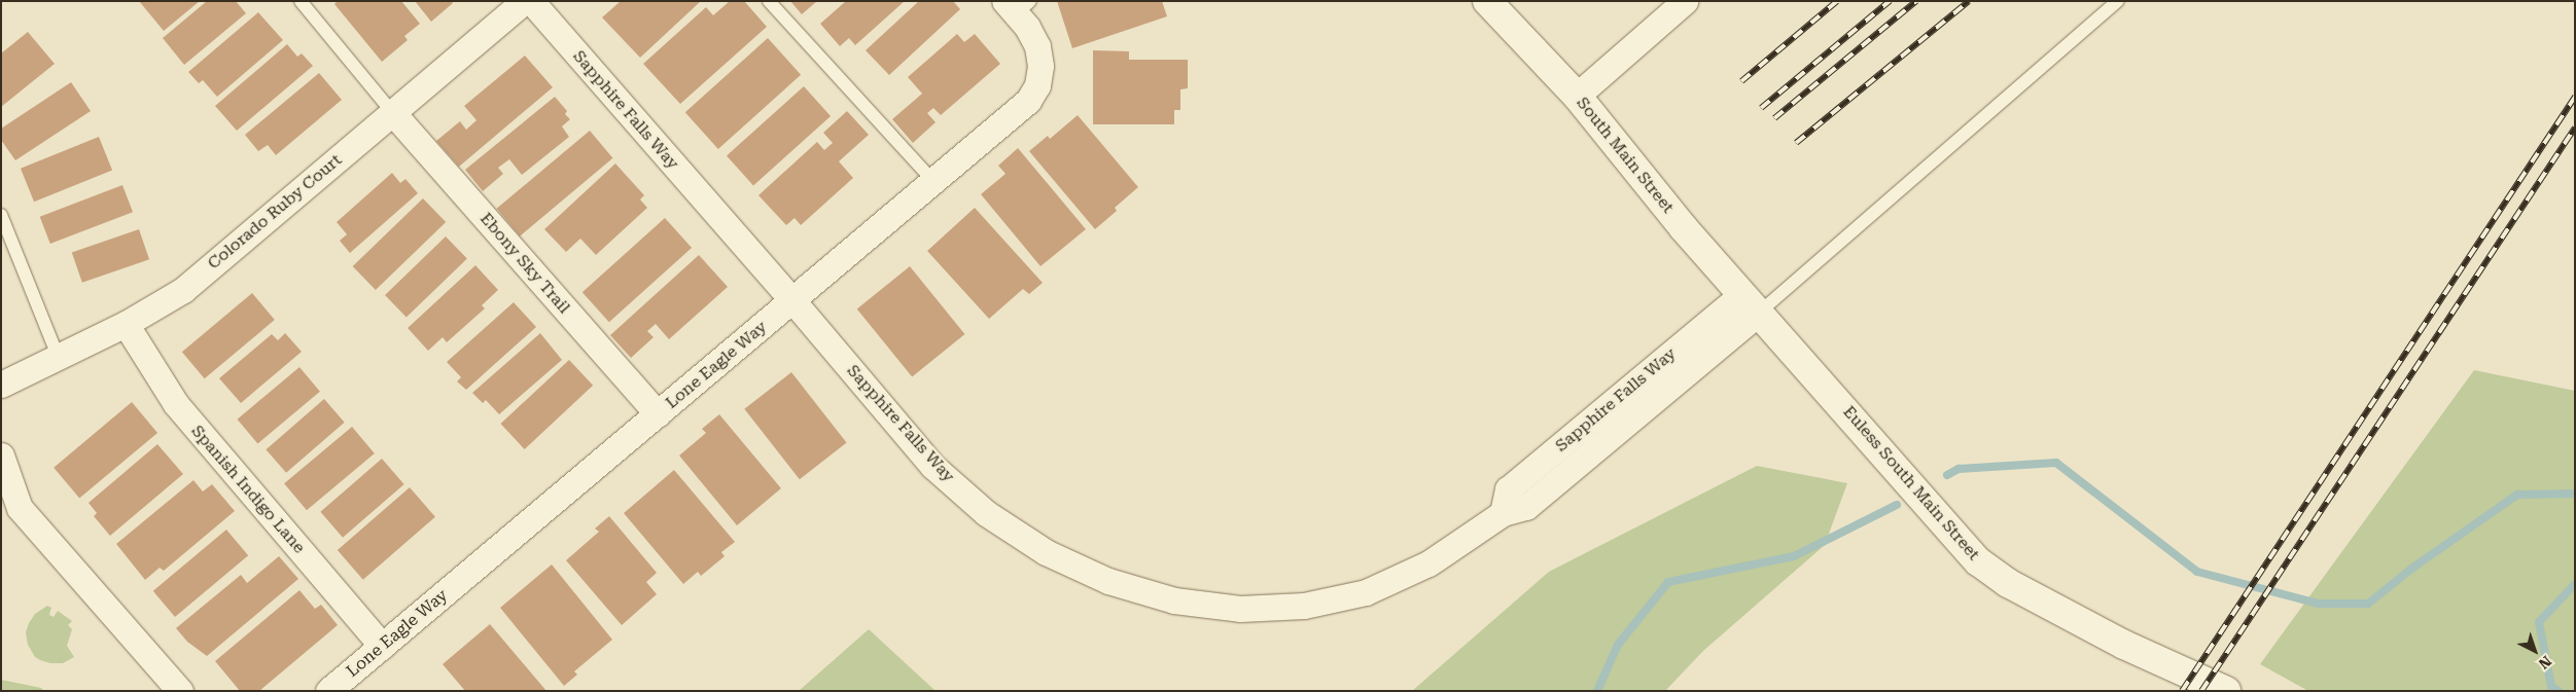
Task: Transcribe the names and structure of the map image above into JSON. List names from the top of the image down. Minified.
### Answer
{"streets":{"street":["Sapphire Falls Way","South Main Street","Colorado Ruby Court","Ebony Sky Trail","Lone Eagle Way","Euless South Main Street","Spanish Indigo Lane"]},"crossings":[["Sapphire Falls Way","South Main Street"],["Sapphire Falls Way","Lone Eagle Way"],["Sapphire Falls Way","Euless South Main Street"],["South Main Street","Euless South Main Street"],["Colorado Ruby Court","Ebony Sky Trail"],["Colorado Ruby Court","Spanish Indigo Lane"],["Ebony Sky Trail","Lone Eagle Way"],["Lone Eagle Way","Spanish Indigo Lane"]],"north":"bottom right"}
